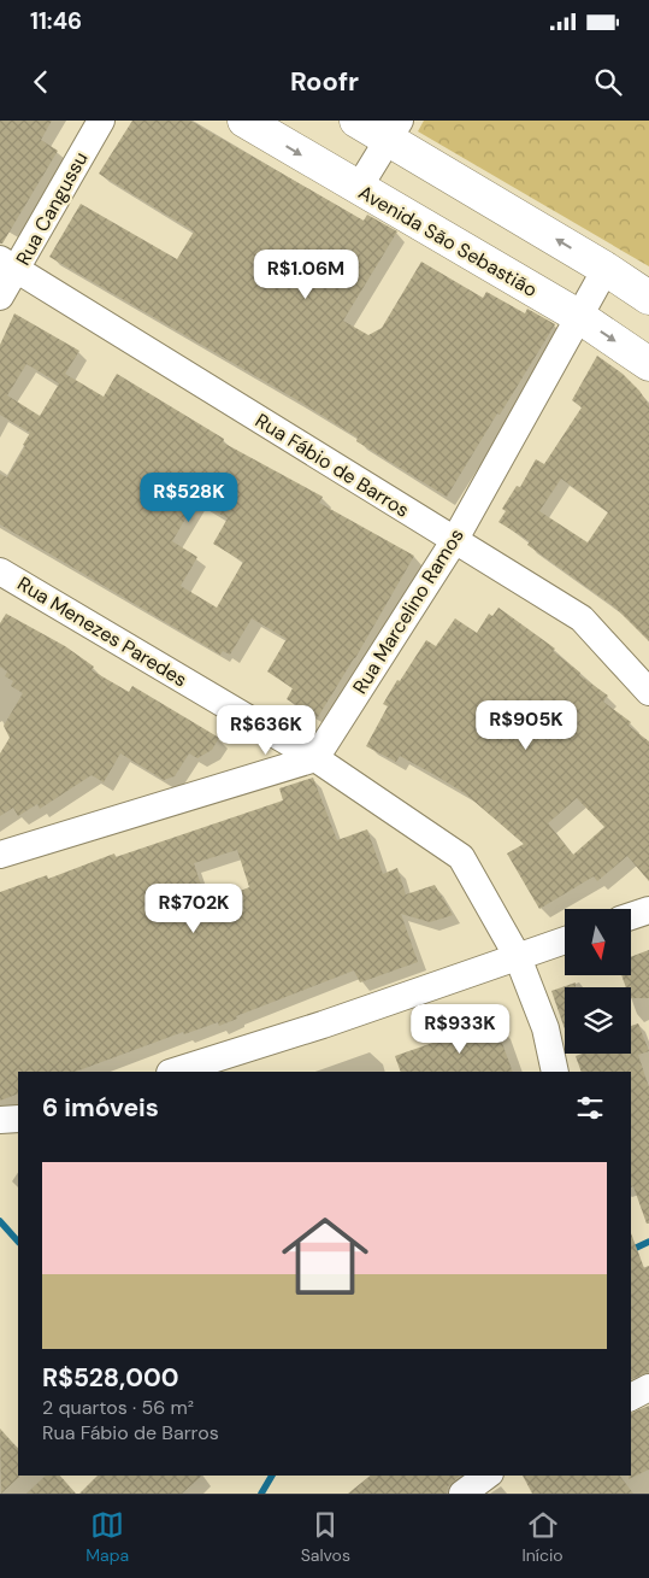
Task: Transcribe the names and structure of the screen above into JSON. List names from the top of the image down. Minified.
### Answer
{"streets":{"street":["Rua Cangussu","Avenida São Sebastião","Rua Fábio de Barros","Rua Marcelino Ramos","Rua Menezes Paredes"]},"crossings":[["Rua Cangussu","Rua Fábio de Barros"],["Avenida São Sebastião","Rua Marcelino Ramos"],["Rua Fábio de Barros","Rua Marcelino Ramos"],["Rua Marcelino Ramos","Rua Menezes Paredes"]],"north":"bottom","page":{"status":"11:46","header":"Roofr","price":["R$1.06M","R$528K","R$905K","R$636K","R$702K","R$933K"],"heading":"6 imóveis","list":[{"name":"R$528,000","note":"2 quartos · 56 m² · Rua Fábio de Barros"}],"tabs":["Mapa","Salvos","Início"]}}
